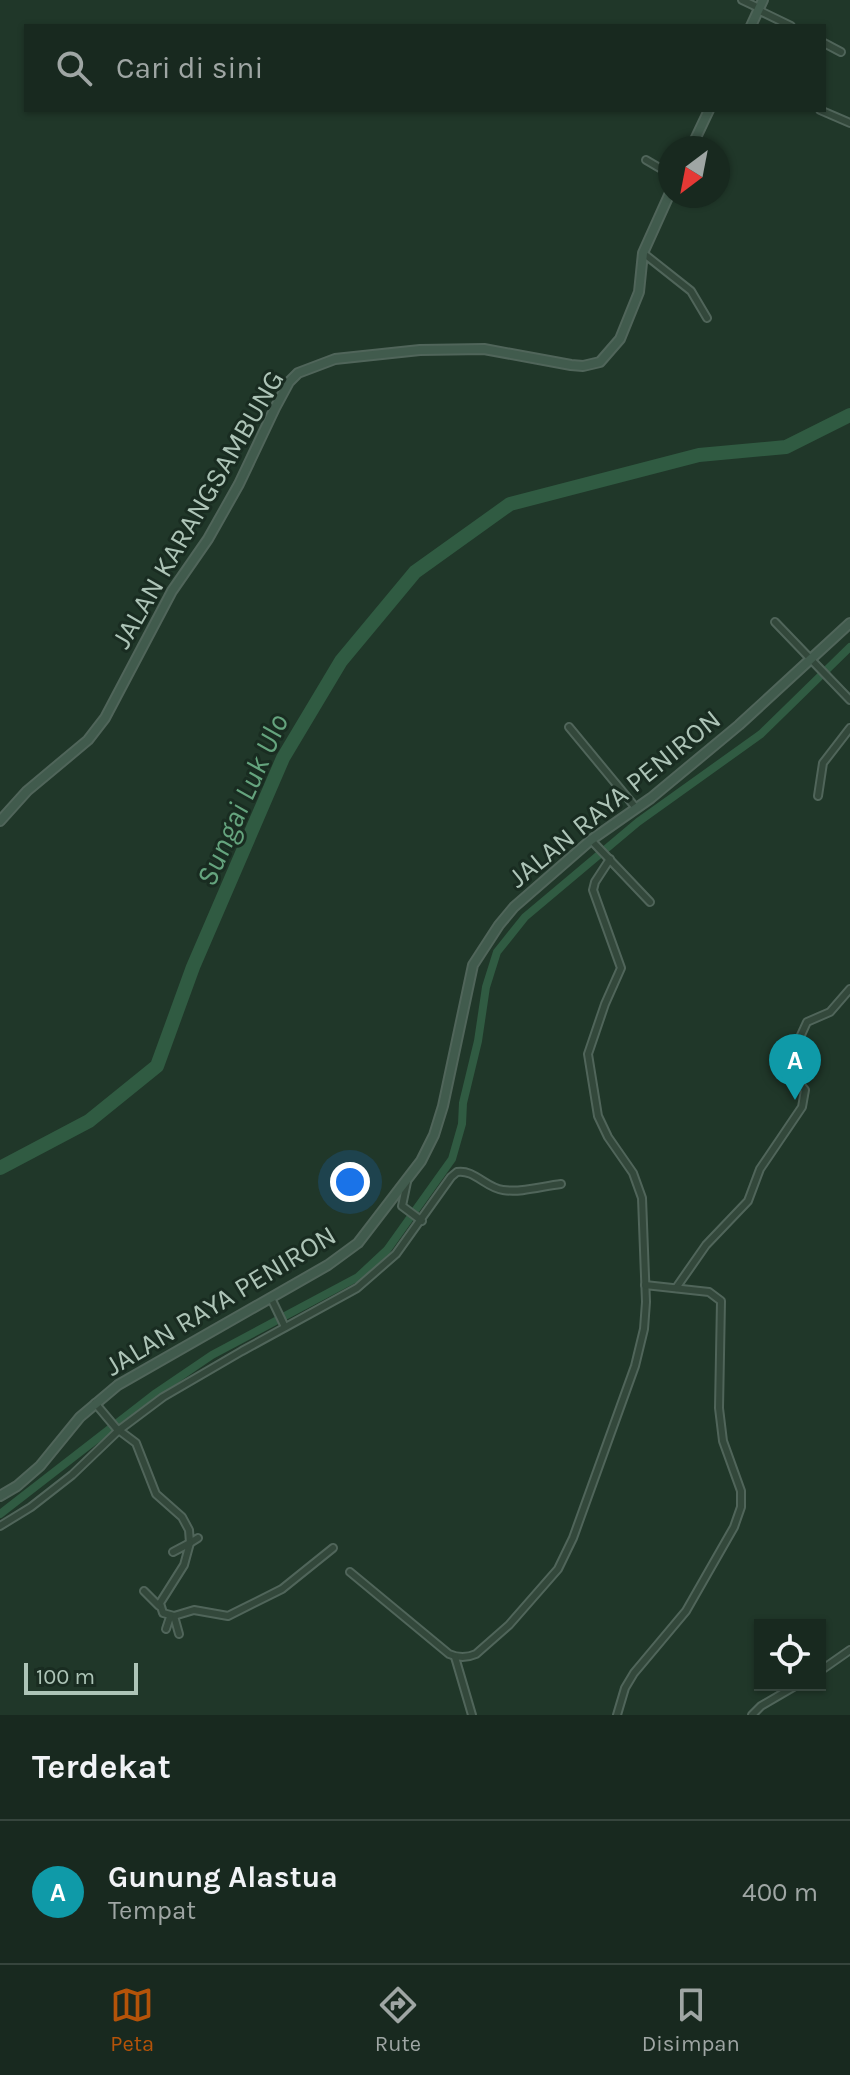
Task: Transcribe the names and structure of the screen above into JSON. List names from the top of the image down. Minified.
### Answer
{"streets":{"main road":["JALAN KARANGSAMBUNG","JALAN RAYA PENIRON"]},"water":["Sungai Luk Ulo"],"scale_bar":"100 m","north":"bottom left","page":{"search":"Cari di sini","pins":"A","scale":"100 m","heading":"Terdekat","list":[{"mark":"A","name":"Gunung Alastua","note":"Tempat","value":"400 m"}],"nav":["Peta","Rute","Disimpan"]}}
